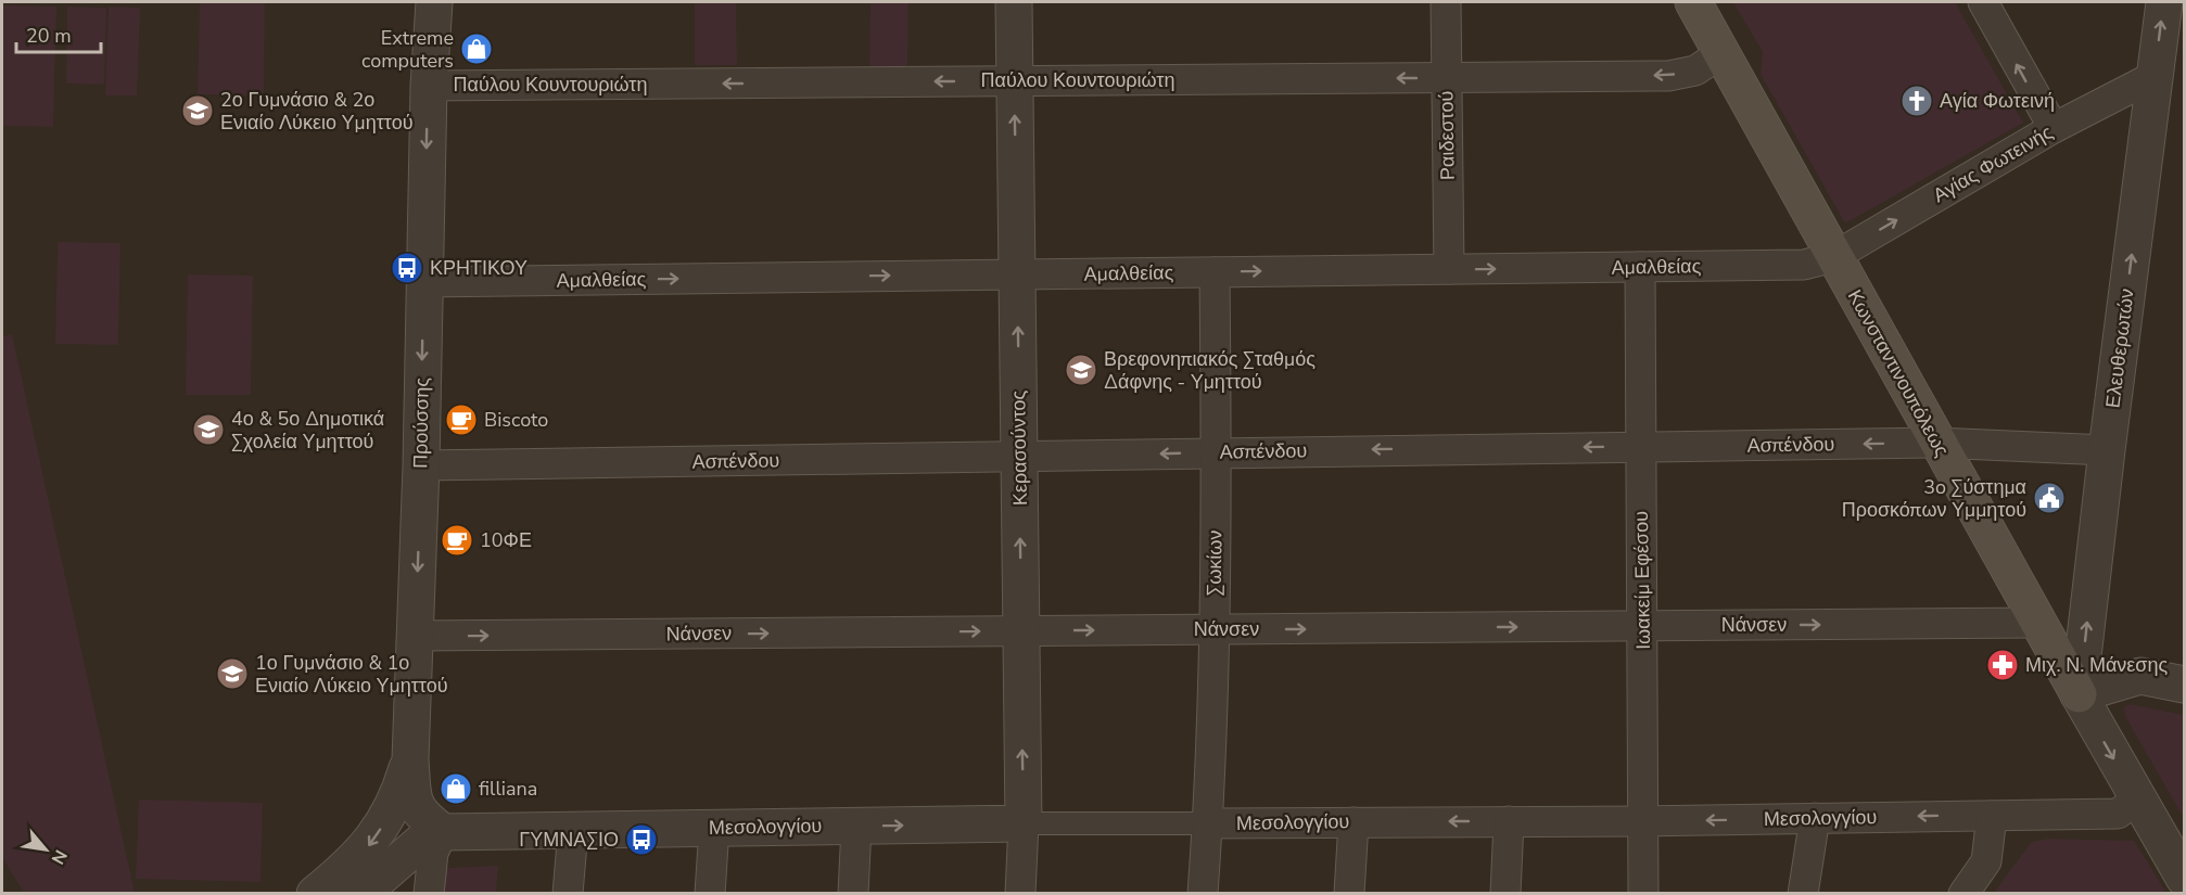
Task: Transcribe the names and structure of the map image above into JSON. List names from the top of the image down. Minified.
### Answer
{"streets":{"main road":["Κωνσταντινουπόλεως"],"street":["Παύλου Κουντουριώτη","Ραιδεστού","Αγίας Φωτεινής","Αμαλθείας","Ελευθερωτών","Προύσσης","Ασπένδου","Κερασούντος","Σωκίων","Ιωακείμ Εφέσου","Νάνσεν","Μεσολογγίου"]},"crossings":[["Παύλου Κουντουριώτη","Ραιδεστού"],["Παύλου Κουντουριώτη","Κωνσταντινουπόλεως"],["Παύλου Κουντουριώτη","Προύσσης"],["Παύλου Κουντουριώτη","Κερασούντος"],["Ραιδεστού","Αμαλθείας"],["Αγίας Φωτεινής","Αμαλθείας"],["Αγίας Φωτεινής","Ελευθερωτών"],["Αγίας Φωτεινής","Κωνσταντινουπόλεως"],["Αμαλθείας","Κωνσταντινουπόλεως"],["Αμαλθείας","Προύσσης"],["Αμαλθείας","Κερασούντος"],["Αμαλθείας","Σωκίων"],["Αμαλθείας","Ιωακείμ Εφέσου"],["Ελευθερωτών","Κωνσταντινουπόλεως"],["Ελευθερωτών","Ασπένδου"],["Κωνσταντινουπόλεως","Ασπένδου"],["Κωνσταντινουπόλεως","Νάνσεν"],["Κωνσταντινουπόλεως","Μεσολογγίου"],["Προύσσης","Ασπένδου"],["Προύσσης","Νάνσεν"],["Προύσσης","Μεσολογγίου"],["Ασπένδου","Κερασούντος"],["Ασπένδου","Σωκίων"],["Ασπένδου","Ιωακείμ Εφέσου"],["Κερασούντος","Νάνσεν"],["Κερασούντος","Μεσολογγίου"],["Σωκίων","Νάνσεν"],["Σωκίων","Μεσολογγίου"],["Ιωακείμ Εφέσου","Νάνσεν"],["Ιωακείμ Εφέσου","Μεσολογγίου"]],"one_way":["Παύλου Κουντουριώτη","Αγίας Φωτεινής","Αμαλθείας","Ελευθερωτών","Προύσσης","Ασπένδου","Κερασούντος","Νάνσεν"],"places":{"shop":["Extreme computers","filliana"],"church":["Αγία Φωτεινή"],"school or university":["2ο Γυμνάσιο & 2ο Ενιαίο Λύκειο Υμηττού","Βρεφονηπιακός Σταθμός Δάφνης - Υμηττού","4ο & 5ο Δημοτικά Σχολεία Υμηττού","1ο Γυμνάσιο & 1ο Ενιαίο Λύκειο Υμηττού"],"bus stop":["ΚΡΗΤΙΚΟΥ","ΓΥΜΝΑΣΙΟ"],"cafe":["Biscoto","10ΦΕ"],"public building":["3o Σύστημα Προσκόπων Υμμητού"],"pharmacy":["Μιχ. Ν. Μάνεσης"]},"scale_bar":"20 m","north":"bottom right"}
